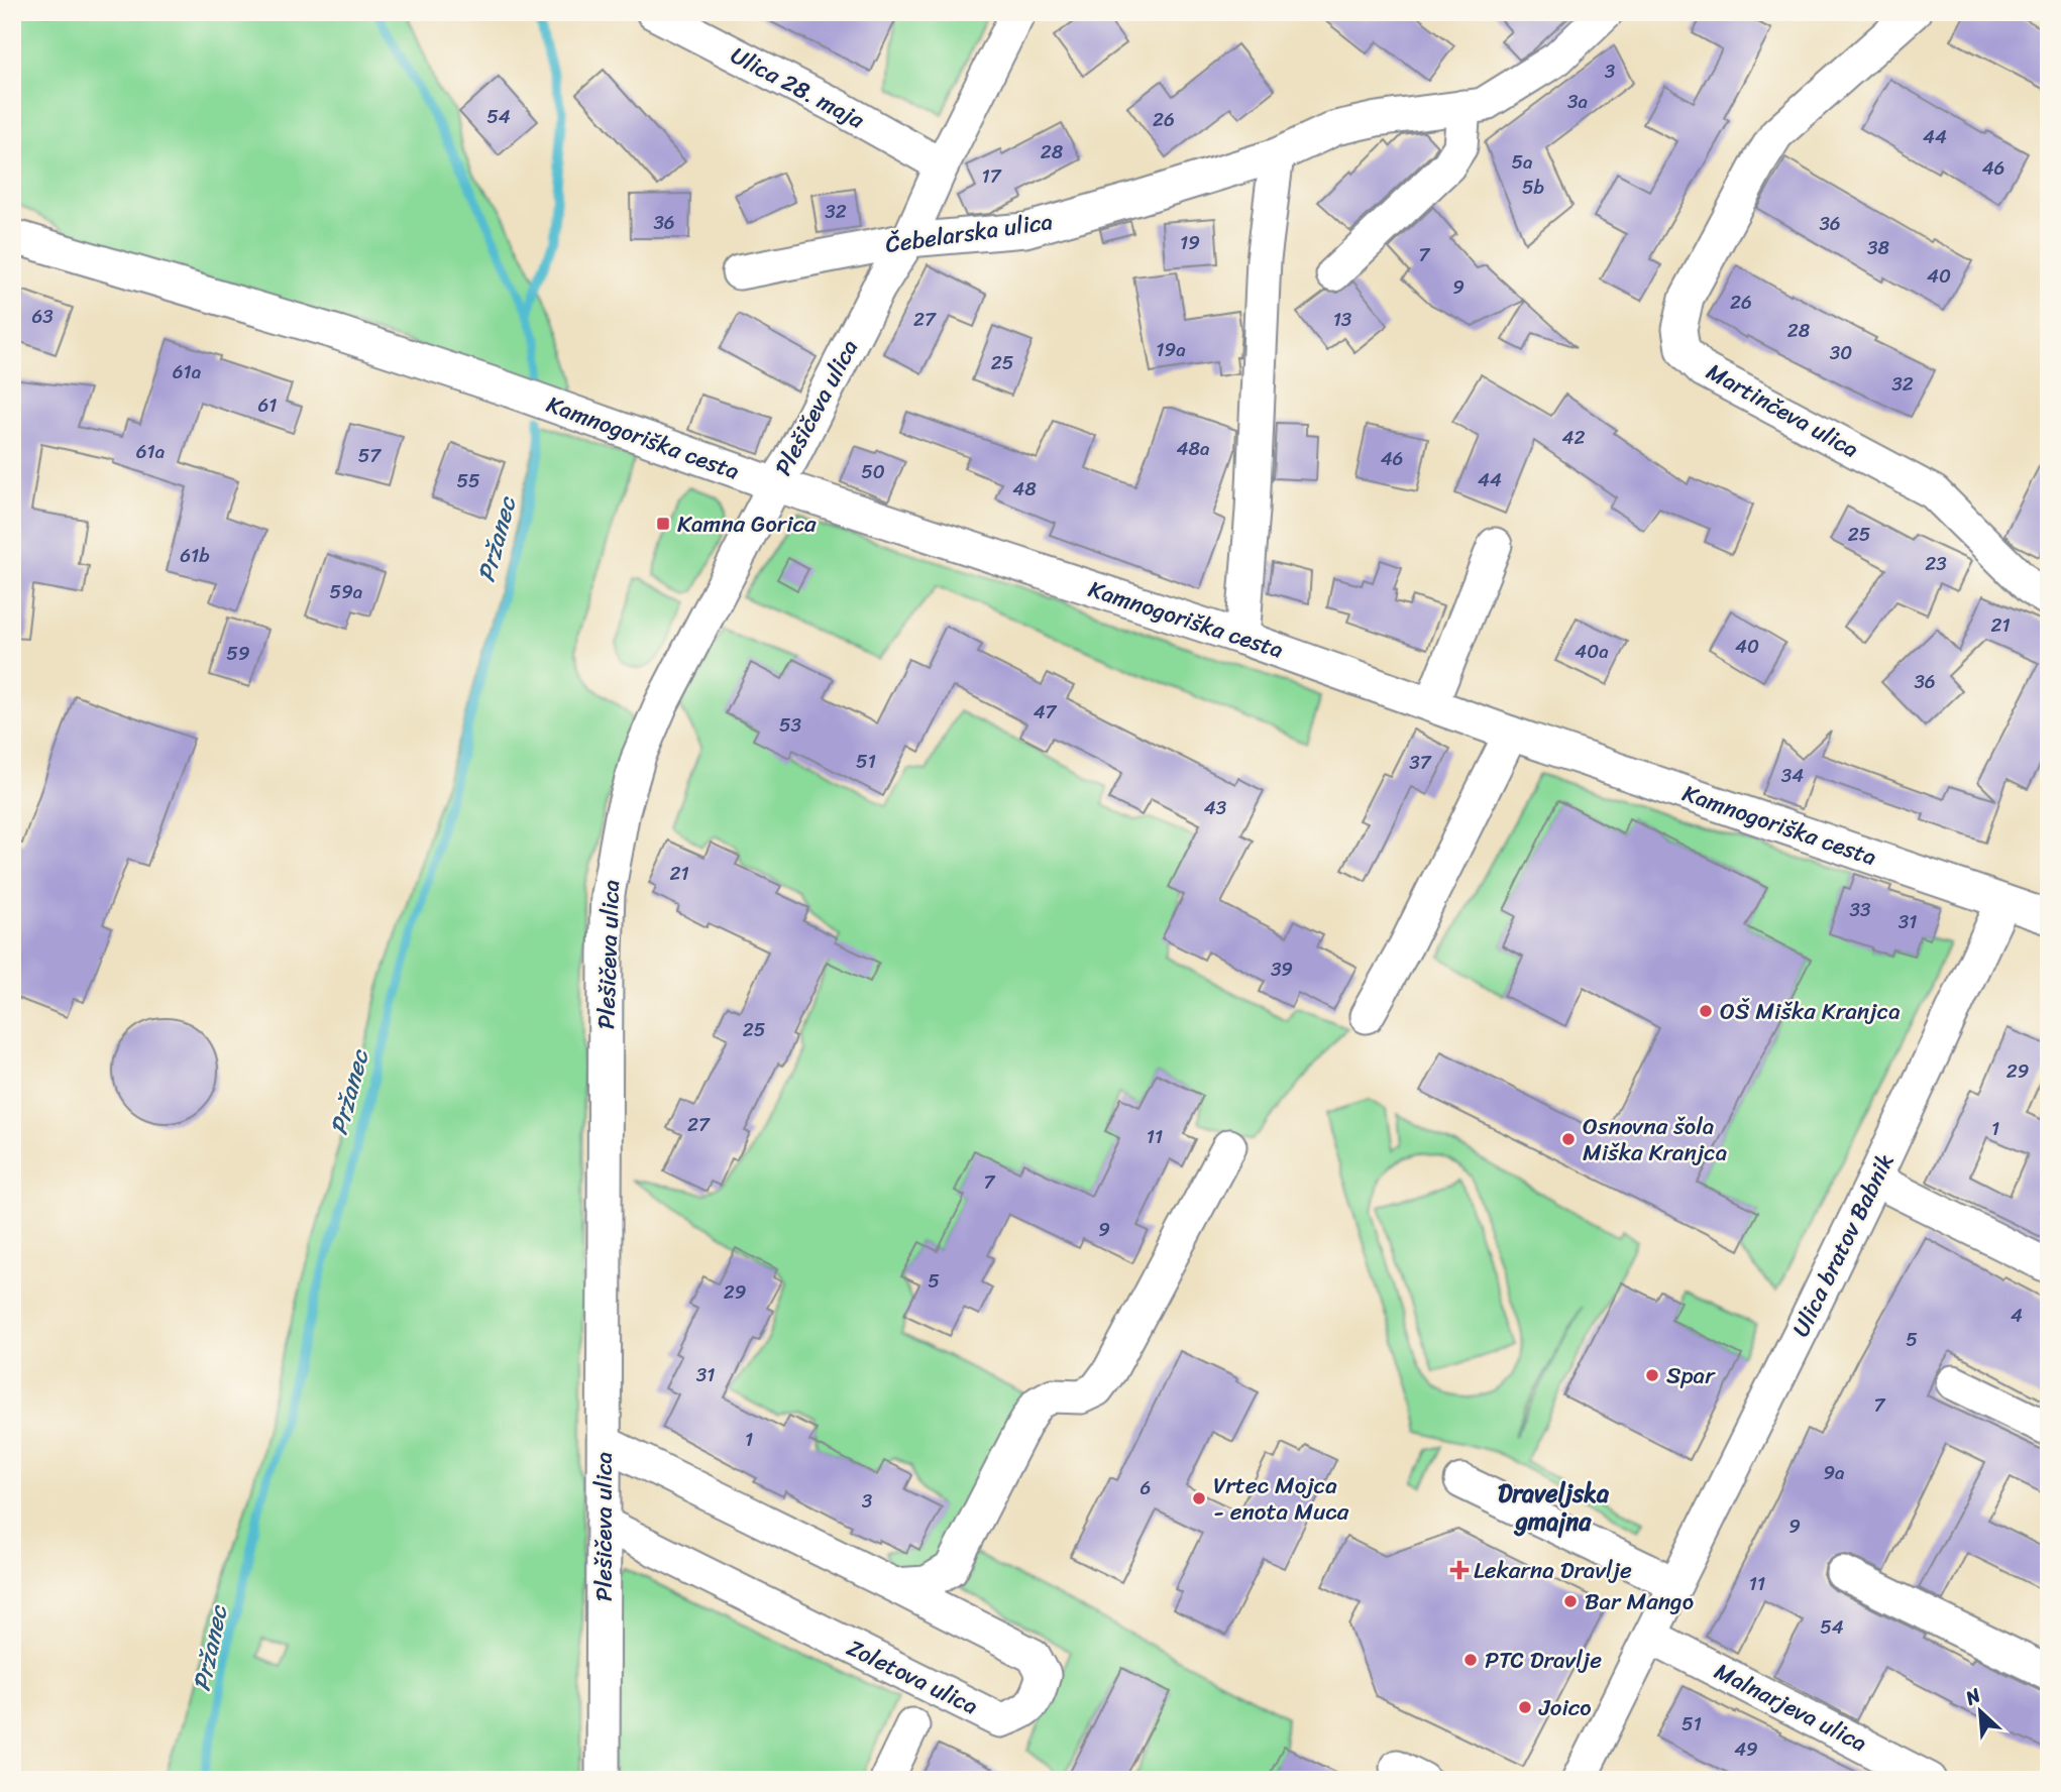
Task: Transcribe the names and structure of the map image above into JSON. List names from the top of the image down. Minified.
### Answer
{"streets":{"street":["Ulica 28. maja","Čebelarska ulica","Plešičeva ulica","Martinčeva ulica","Kamnogoriška cesta","Ulica bratov Babnik","Zoletova ulica","Malnarjeva ulica"]},"crossings":[["Ulica 28. maja","Plešičeva ulica"],["Čebelarska ulica","Plešičeva ulica"],["Plešičeva ulica","Kamnogoriška cesta"],["Plešičeva ulica","Zoletova ulica"],["Kamnogoriška cesta","Ulica bratov Babnik"],["Ulica bratov Babnik","Malnarjeva ulica"]],"districts":["Draveljska gmajna"],"water":["Pržanec"],"places":{"transit":["Kamna Gorica"],"other":["OŠ Miška Kranjca","Osnovna šola Miška Kranjca","Spar","Vrtec Mojca - enota Muca","Bar Mango","PTC Dravlje","Joico"],"health":["Lekarna Dravlje"]},"house_numbers":["3","3a","54","26","44","28","5a","46","17","5b","32","36","36","19","38","7","40","9","26","63","27","13","28","19a","30","25","61a","32","61","42","48a","61a","57","46","50","44","55","48","25","61b","23","59a","21","40","40a","59","36","47","53","51","37","34","43","21","33","31","39","25","29","27","1","11","7","9","5","29","4","5","31","7","1","9a","6","3","9","11","54","51","49"],"north":"top left"}
